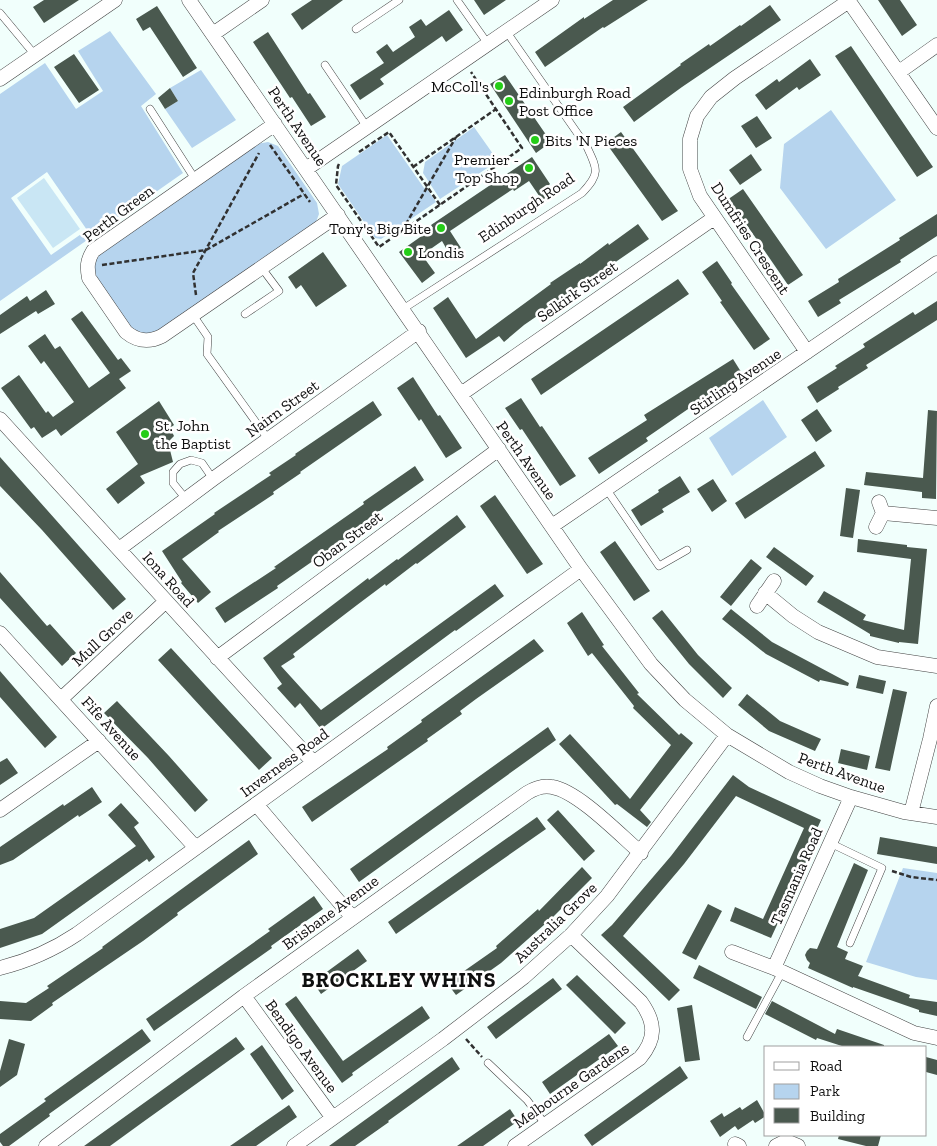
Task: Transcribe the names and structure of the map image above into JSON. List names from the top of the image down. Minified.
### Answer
{"streets":{"street":["Perth Avenue","Perth Green","Dumfries Crescent","Selkirk Street","Stirling Avenue","Nairn Street","Oban Street","Iona Road","Mull Grove","Fife Avenue","Inverness Road","Tasmania Road","Brisbane Avenue","Australia Grove","Bendigo Avenue","Melbourne Gardens"],"lane":["Edinburgh Road"]},"crossings":[["Perth Avenue","Edinburgh Road"],["Perth Avenue","Perth Green"],["Perth Avenue","Selkirk Street"],["Perth Avenue","Stirling Avenue"],["Perth Avenue","Nairn Street"],["Perth Avenue","Oban Street"],["Perth Avenue","Inverness Road"],["Perth Avenue","Tasmania Road"],["Perth Avenue","Australia Grove"],["Dumfries Crescent","Selkirk Street"],["Dumfries Crescent","Stirling Avenue"],["Nairn Street","Iona Road"],["Oban Street","Iona Road"],["Iona Road","Mull Grove"],["Iona Road","Inverness Road"],["Mull Grove","Fife Avenue"],["Fife Avenue","Inverness Road"],["Brisbane Avenue","Australia Grove"],["Brisbane Avenue","Bendigo Avenue"],["Australia Grove","Bendigo Avenue"],["Australia Grove","Melbourne Gardens"]],"districts":["BROCKLEY WHINS"],"places":["McColl's","Edinburgh Road Post Office","Bits 'N Pieces","Premier - Top Shop","Tony's Big Bite","Londis","St. John the Baptist"],"legend":["Road","Park","Building"]}
